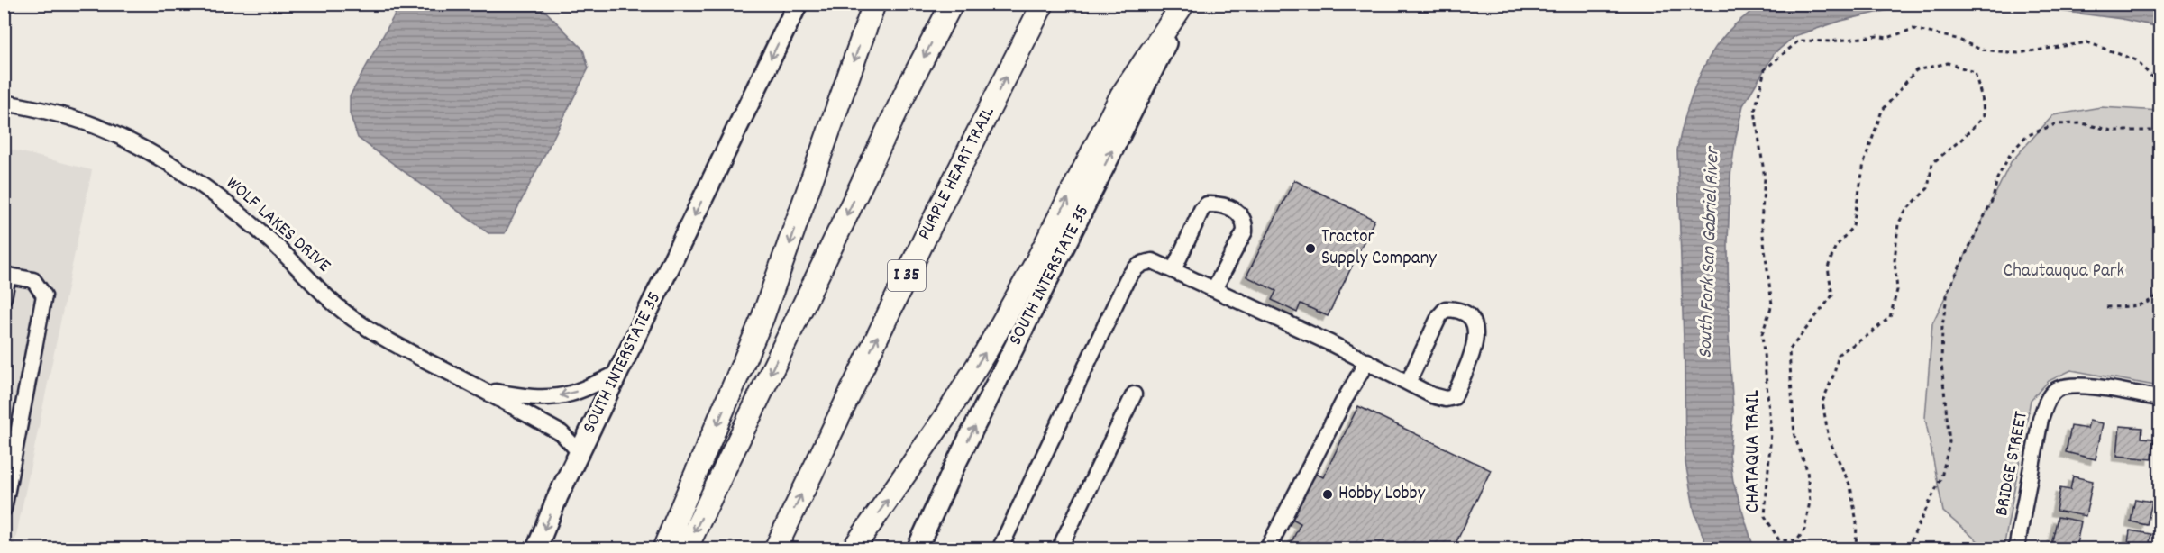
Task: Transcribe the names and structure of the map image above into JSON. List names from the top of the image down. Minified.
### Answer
{"streets":{"highway":["PURPLE HEART TRAIL","I 35"],"main road":["SOUTH INTERSTATE 35"],"street":["WOLF LAKES DRIVE","BRIDGE STREET"],"path":["CHATAQUA TRAIL"]},"crossings":[["WOLF LAKES DRIVE","SOUTH INTERSTATE 35"]],"water":["South Fork San Gabriel River"],"parks":["Chautauqua Park"],"places":["Tractor Supply Company","Hobby Lobby"]}
